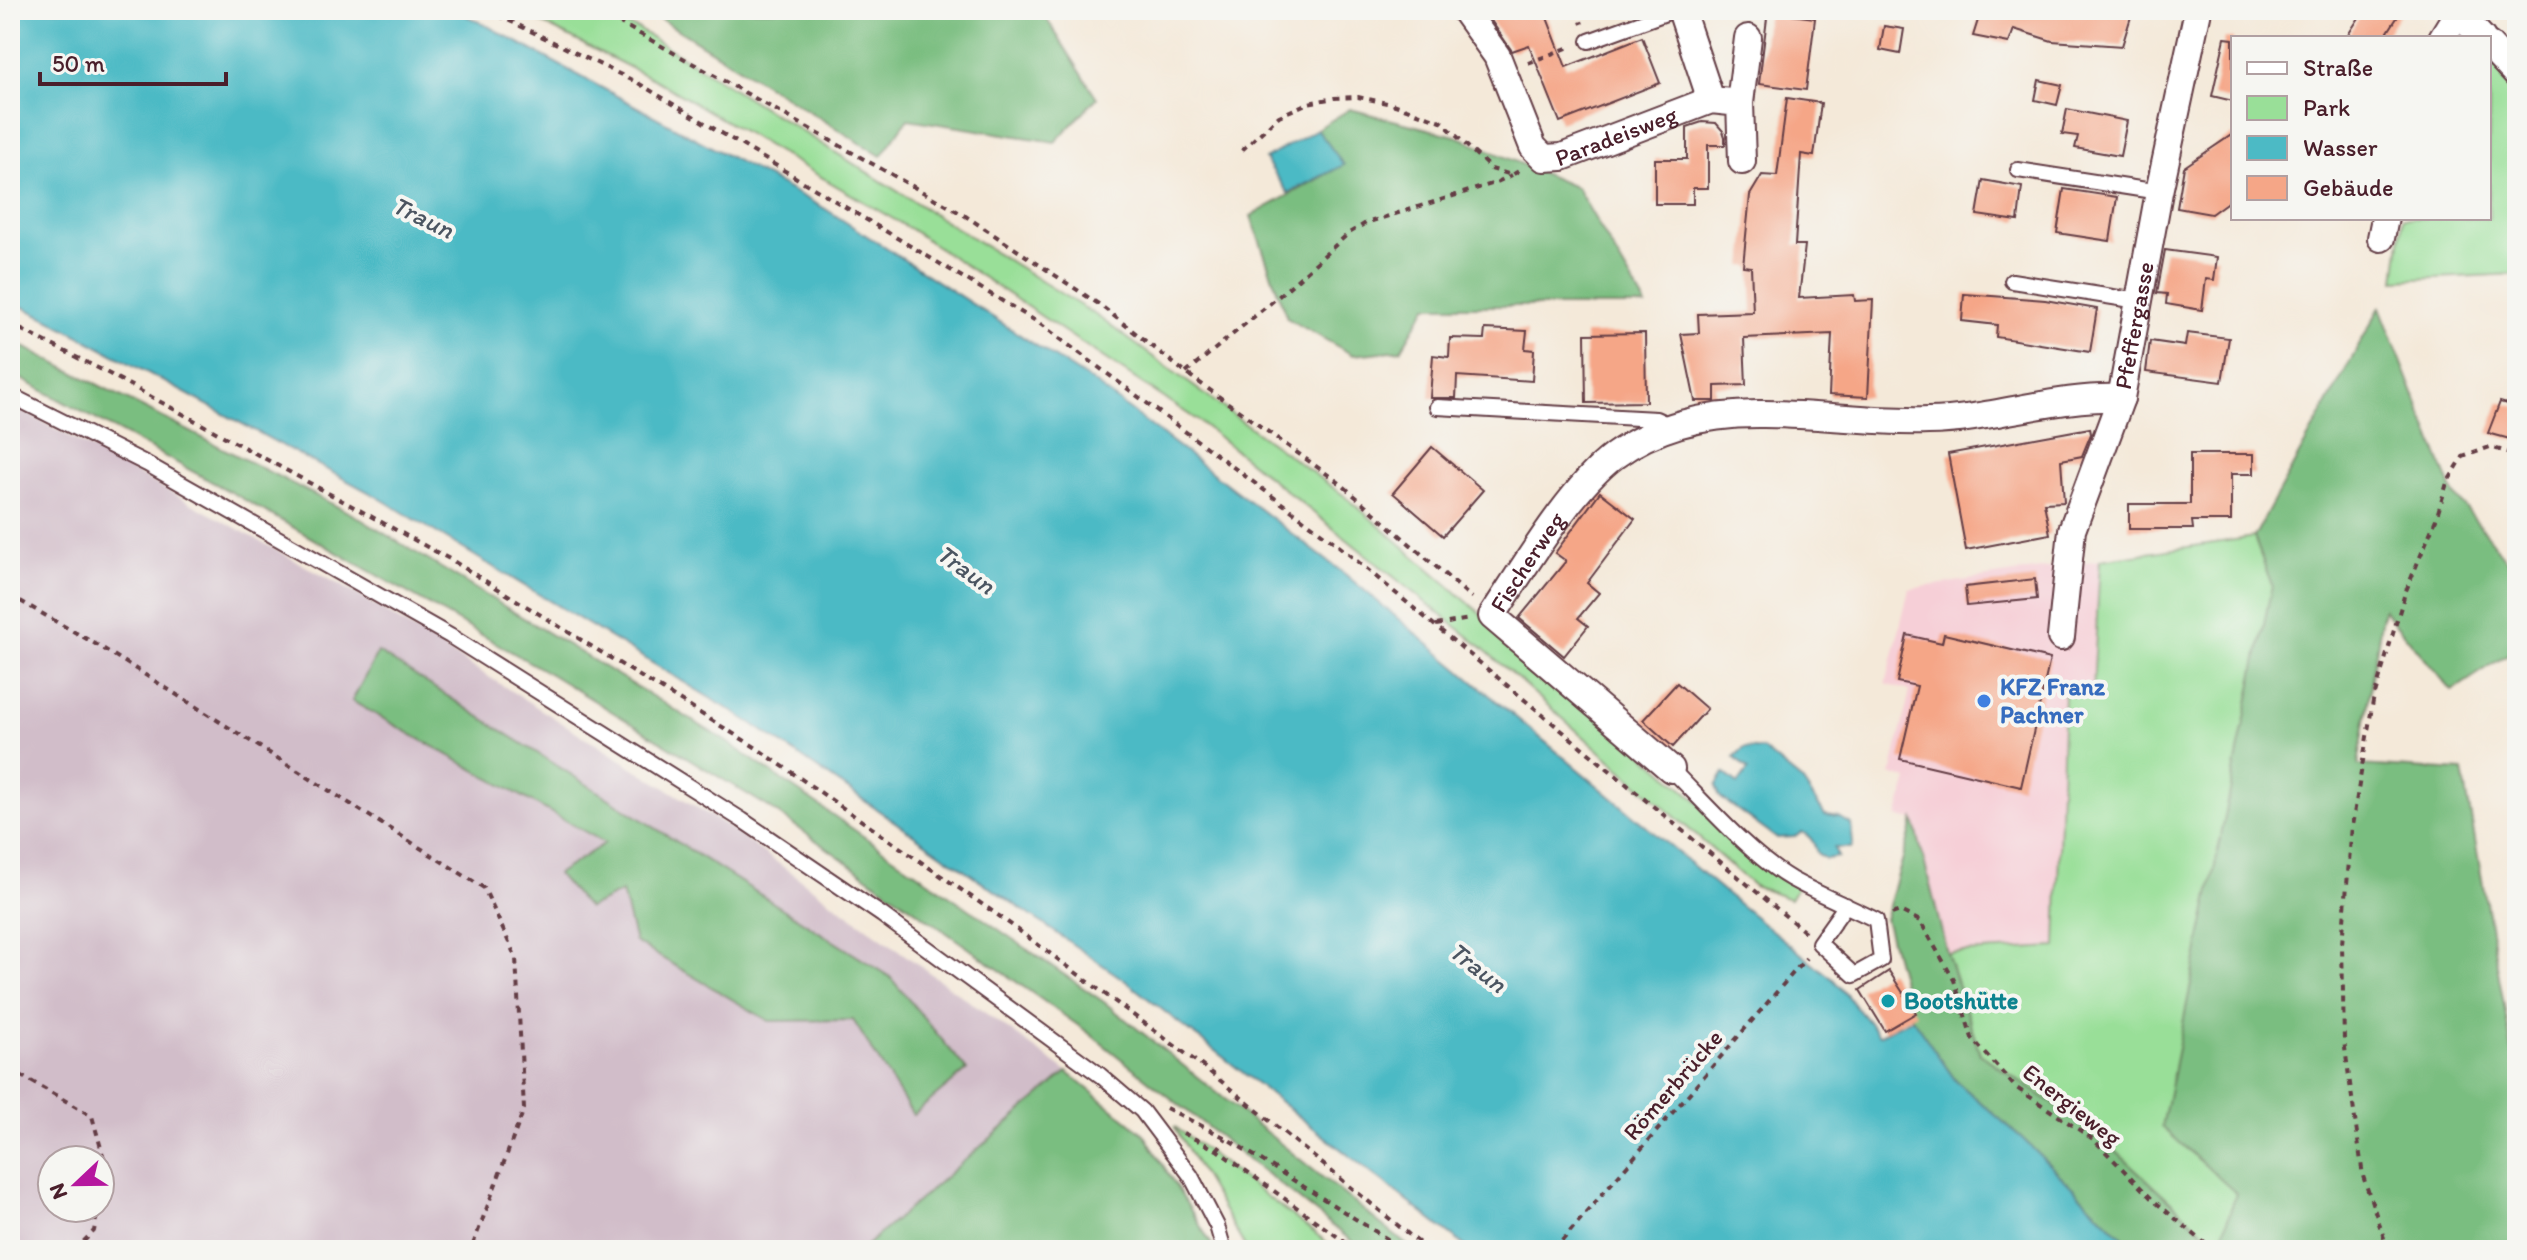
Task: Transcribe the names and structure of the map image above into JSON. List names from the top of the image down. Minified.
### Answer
{"streets":{"street":["Paradeisweg","Pfeffergasse","Fischerweg"],"path":["Römerbrücke","Energieweg"]},"crossings":[["Pfeffergasse","Fischerweg"]],"water":["Traun"],"places":["KFZ Franz Pachner","Bootshütte"],"legend":["Straße","Park","Wasser","Gebäude"],"scale_bar":"50 m","north":"left"}
